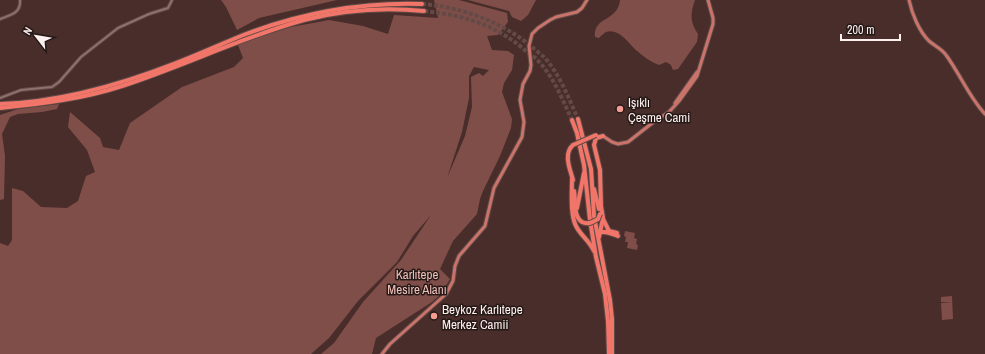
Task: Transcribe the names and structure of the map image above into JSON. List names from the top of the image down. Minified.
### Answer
{"parks":["Karlıtepe Mesire Alanı"],"places":["Işıklı Çeşme Cami","Beykoz Karlıtepe Merkez Camii"],"scale_bar":"200 m","north":"top left"}
